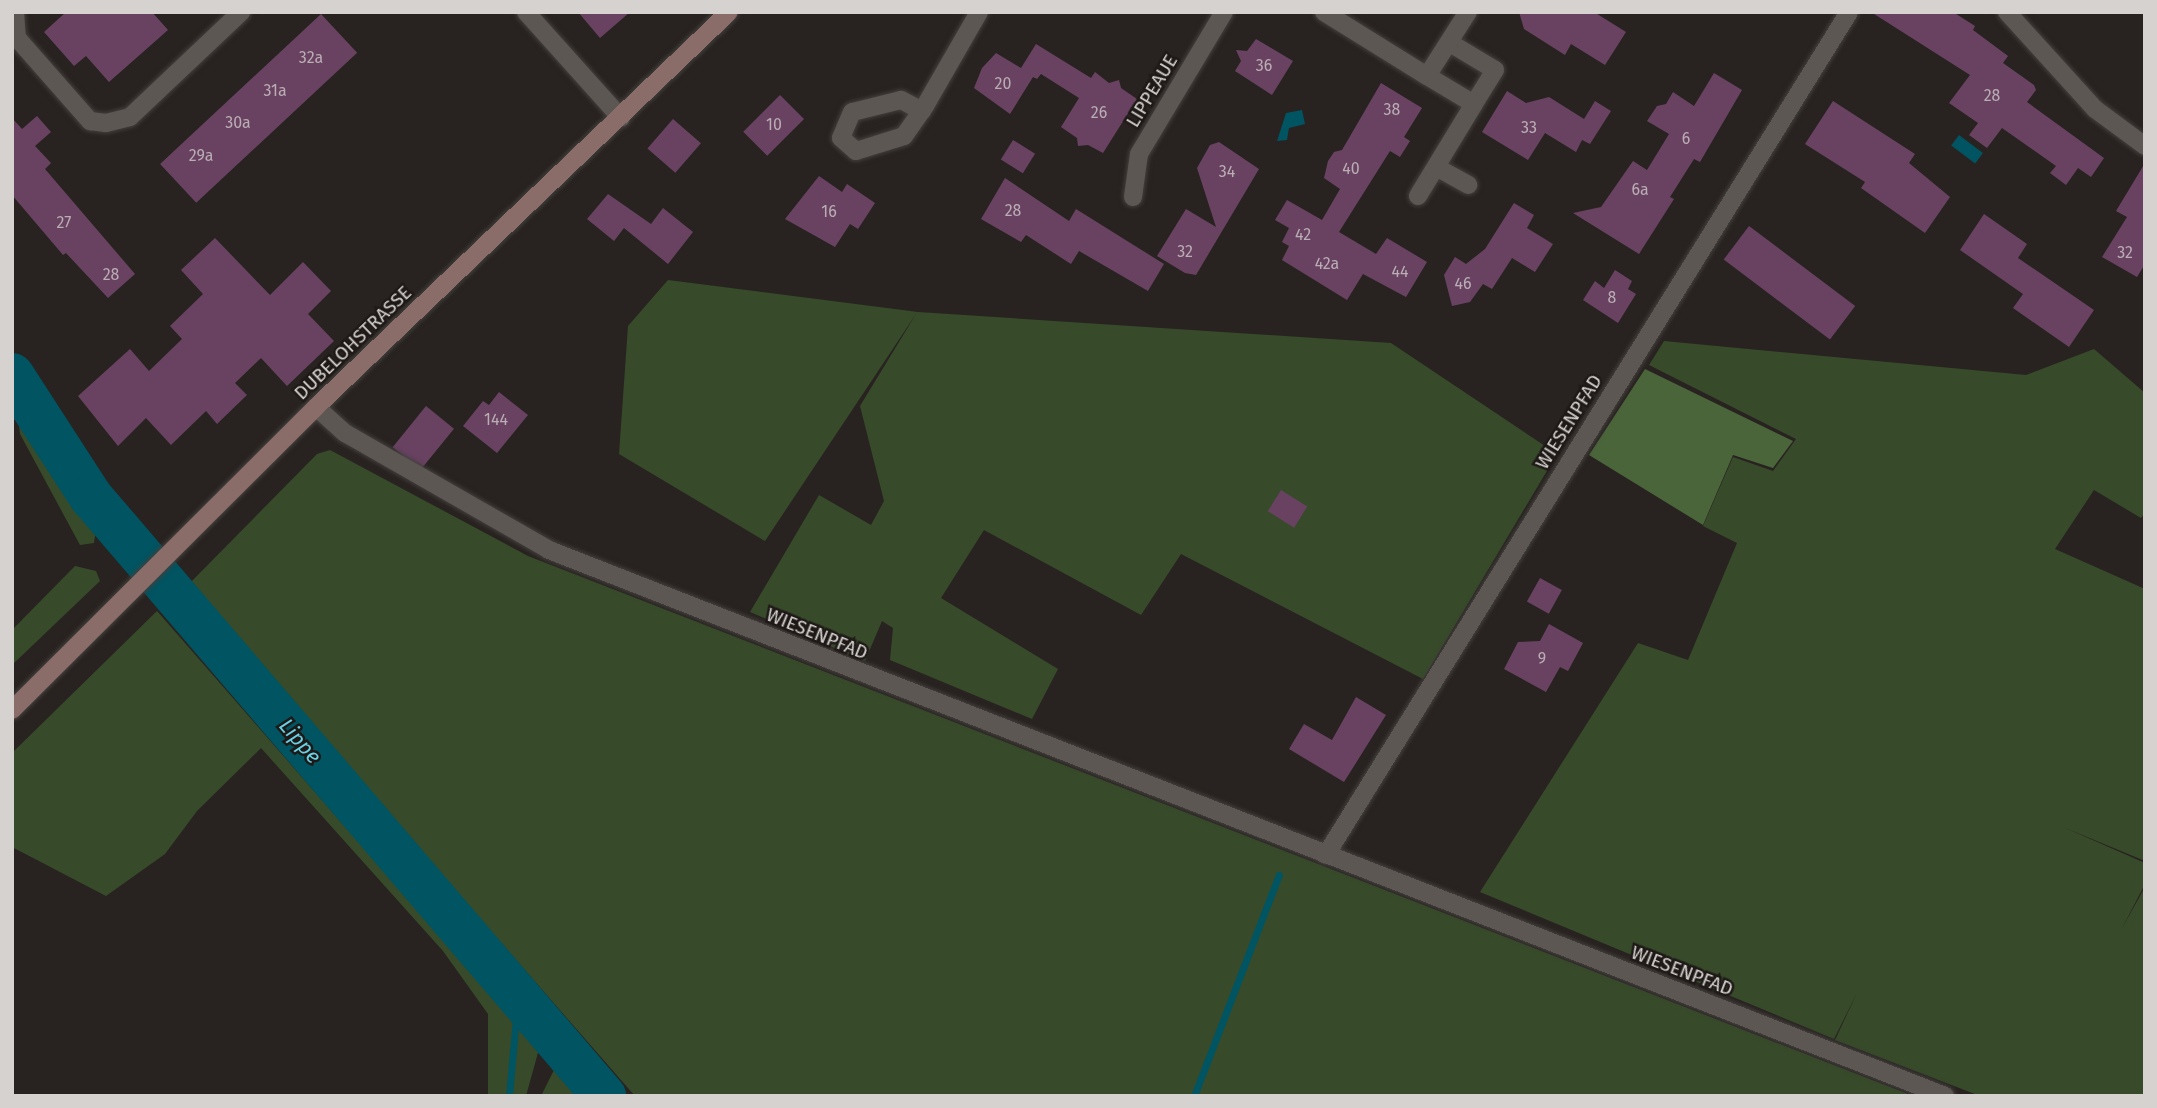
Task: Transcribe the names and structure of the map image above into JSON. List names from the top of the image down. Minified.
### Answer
{"streets":{"main road":["DUBELOHSTRASSE"],"street":["LIPPEAUE","WIESENPFAD"]},"crossings":[["DUBELOHSTRASSE","WIESENPFAD"]],"water":["Lippe"],"house_numbers":["32a","36","20","31a","28","38","26","30a","10","33","6","29a","40","34","6a","28","16","27","42","32","32","42a","44","28","46","8","144","9"]}
